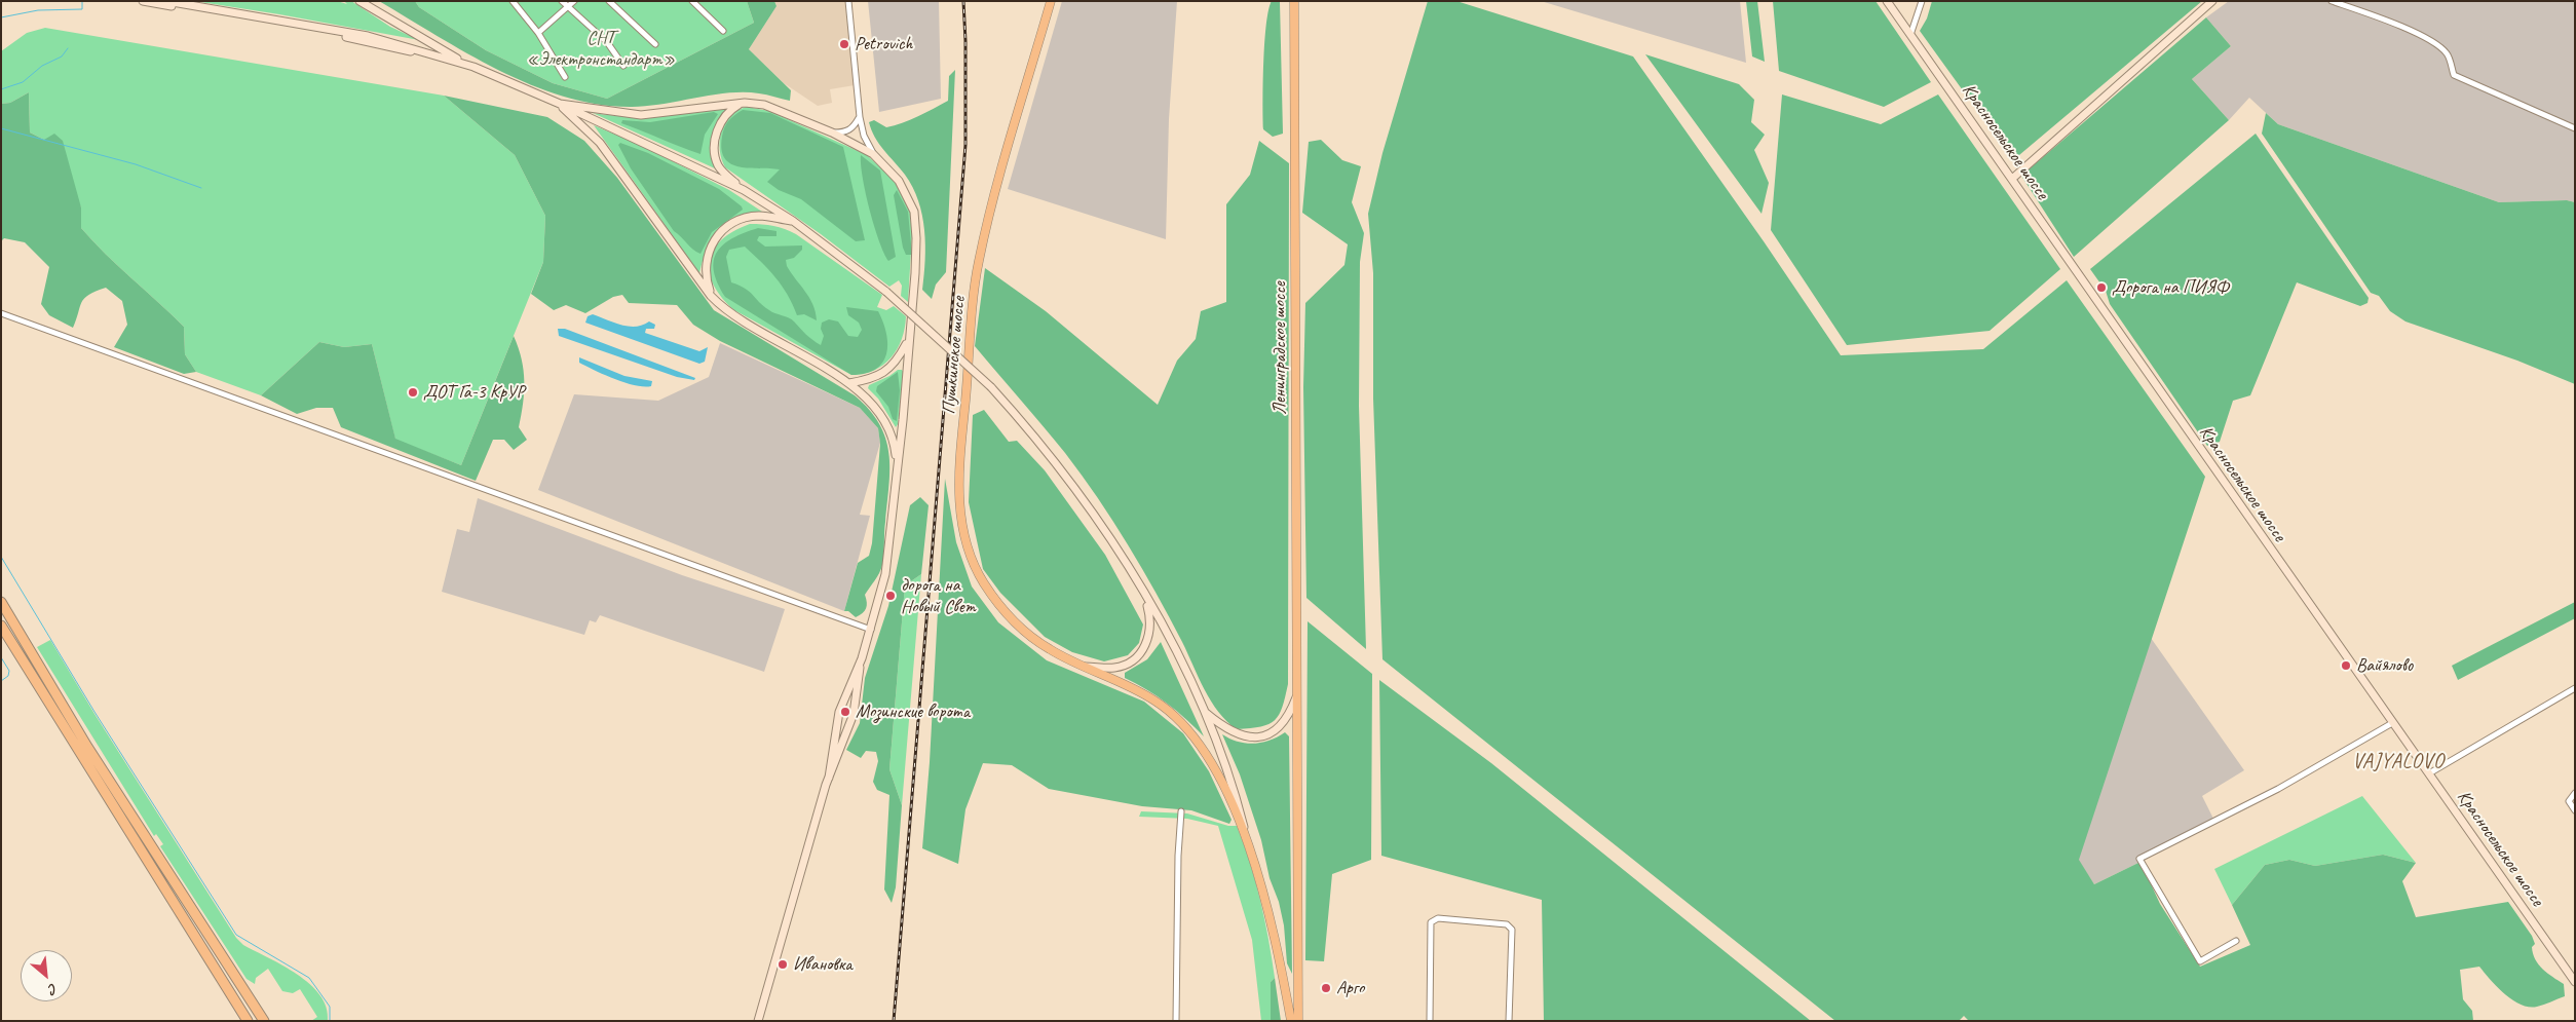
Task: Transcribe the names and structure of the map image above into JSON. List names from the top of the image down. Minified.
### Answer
{"streets":{"main road":["Красносельское шоссе","Ленинградское шоссе","Пушкинское шоссе"]},"districts":["VAJYALOVO"],"parks":["СНТ «Электронстандарт»"],"places":["Petrovich","Дорога на ПИЯФ","ДОТ Га-3 КрУР","дорога на Новый Свет","Вайялово","Мозинские ворота","Ивановка","Арго"],"north":"bottom right"}
